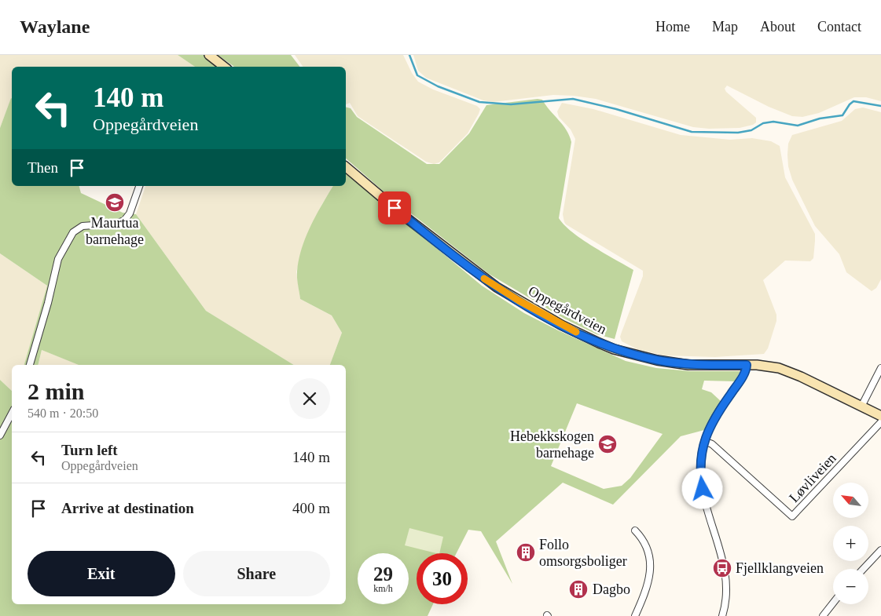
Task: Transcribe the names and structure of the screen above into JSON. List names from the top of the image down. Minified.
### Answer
{"streets":{"main road":["Oppegårdveien"],"street":["Løvliveien"]},"places":{"school or university":["Maurtua barnehage","Hebekkskogen barnehage"],"building":["Follo omsorgsboliger","Dagbo"],"bus stop":["Fjellklangveien"]},"north":"top left","page":{"header":"Waylane","nav":["Home","Map","About","Contact"],"turn":["140 m","Oppegårdveien"],"then":"Then","heading":["2 min","540 m · 20:50"],"list":[{"name":"Turn left","note":"Oppegårdveien","value":"140 m"},{"name":"Arrive at destination","value":"400 m"}],"map_buttons":["+","−"],"buttons":["Exit","Share"],"speed":"29 km/h","limit":"30"}}
